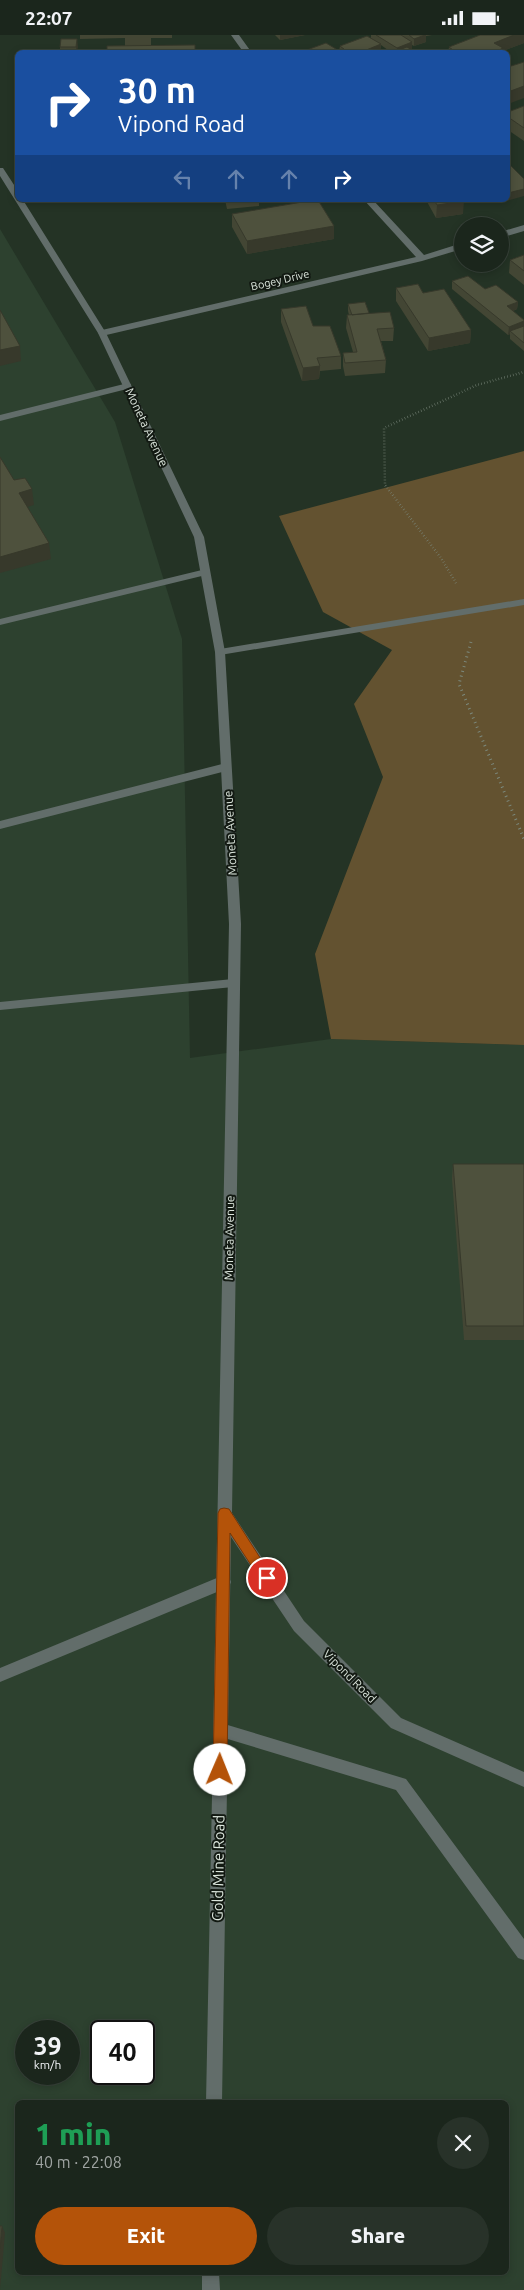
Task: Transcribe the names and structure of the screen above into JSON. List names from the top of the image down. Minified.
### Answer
{"streets":{"street":["Bogey Drive","Moneta Avenue","Vipond Road","Gold Mine Road"]},"crossings":[["Bogey Drive","Moneta Avenue"],["Moneta Avenue","Vipond Road"],["Moneta Avenue","Gold Mine Road"],["Vipond Road","Gold Mine Road"]],"page":{"status":"22:07","turn":["30 m","Vipond Road"],"speed":"39 km/h","limit":"40","heading":["1 min","40 m · 22:08"],"buttons":["Exit","Share"]}}
